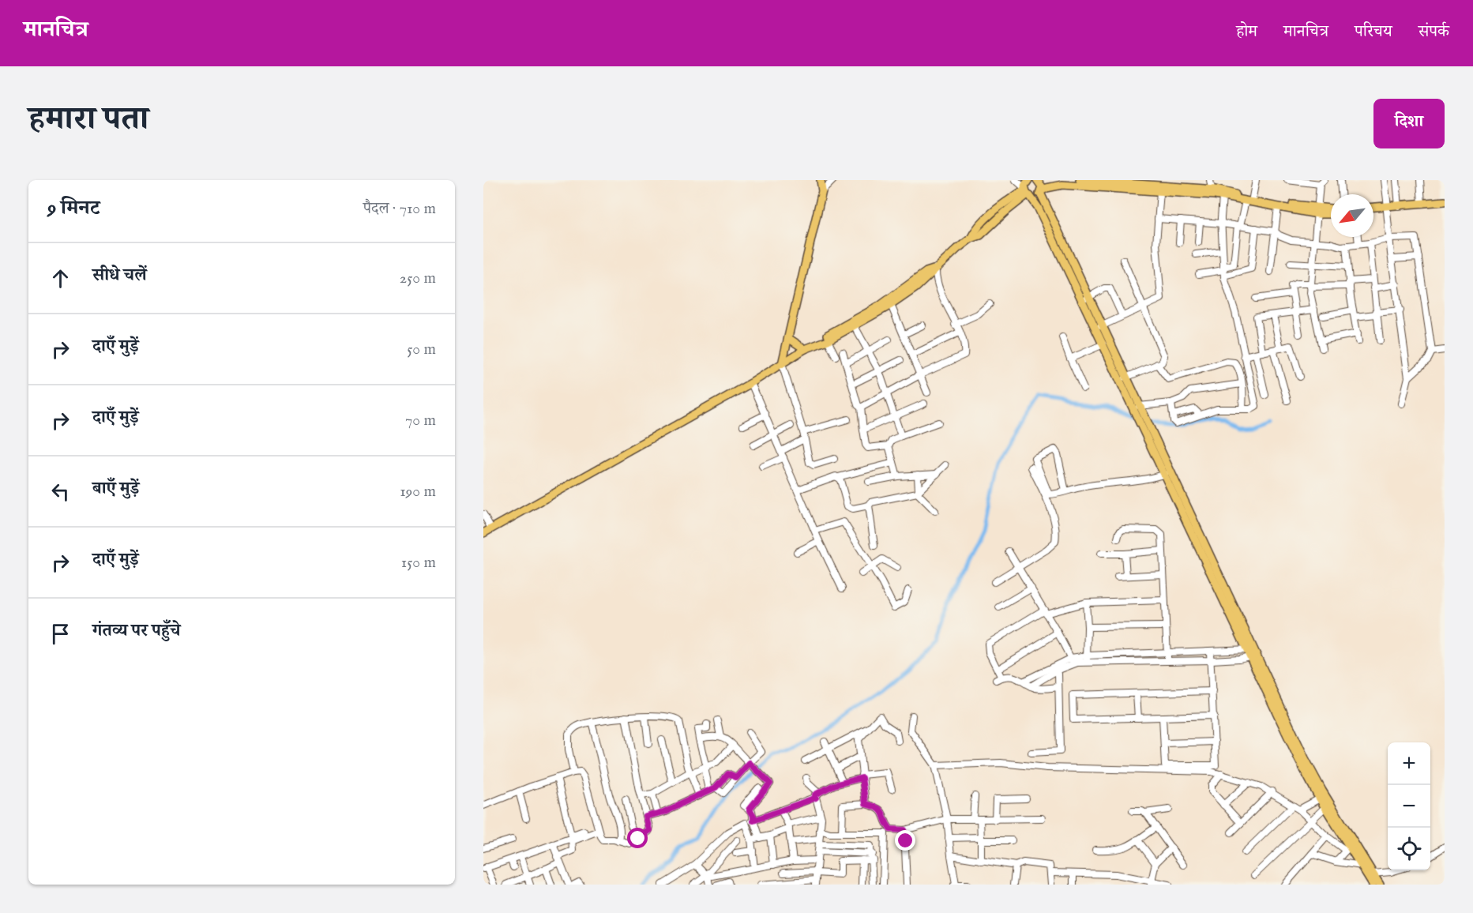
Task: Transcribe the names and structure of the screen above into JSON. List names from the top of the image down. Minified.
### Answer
{"north":"bottom left","page":{"header":"मानचित्र","nav":["होम","मानचित्र","परिचय","संपर्क"],"title":"हमारा पता","buttons":"दिशा","heading":["9 मिनट","पैदल · 710 m"],"list":[["सीधे चलें","250 m"],["दाएँ मुड़ें","50 m"],["दाएँ मुड़ें","70 m"],["बाएँ मुड़ें","190 m"],["दाएँ मुड़ें","150 m"],"गंतव्य पर पहुँचे"],"map_buttons":["+","−"]}}
